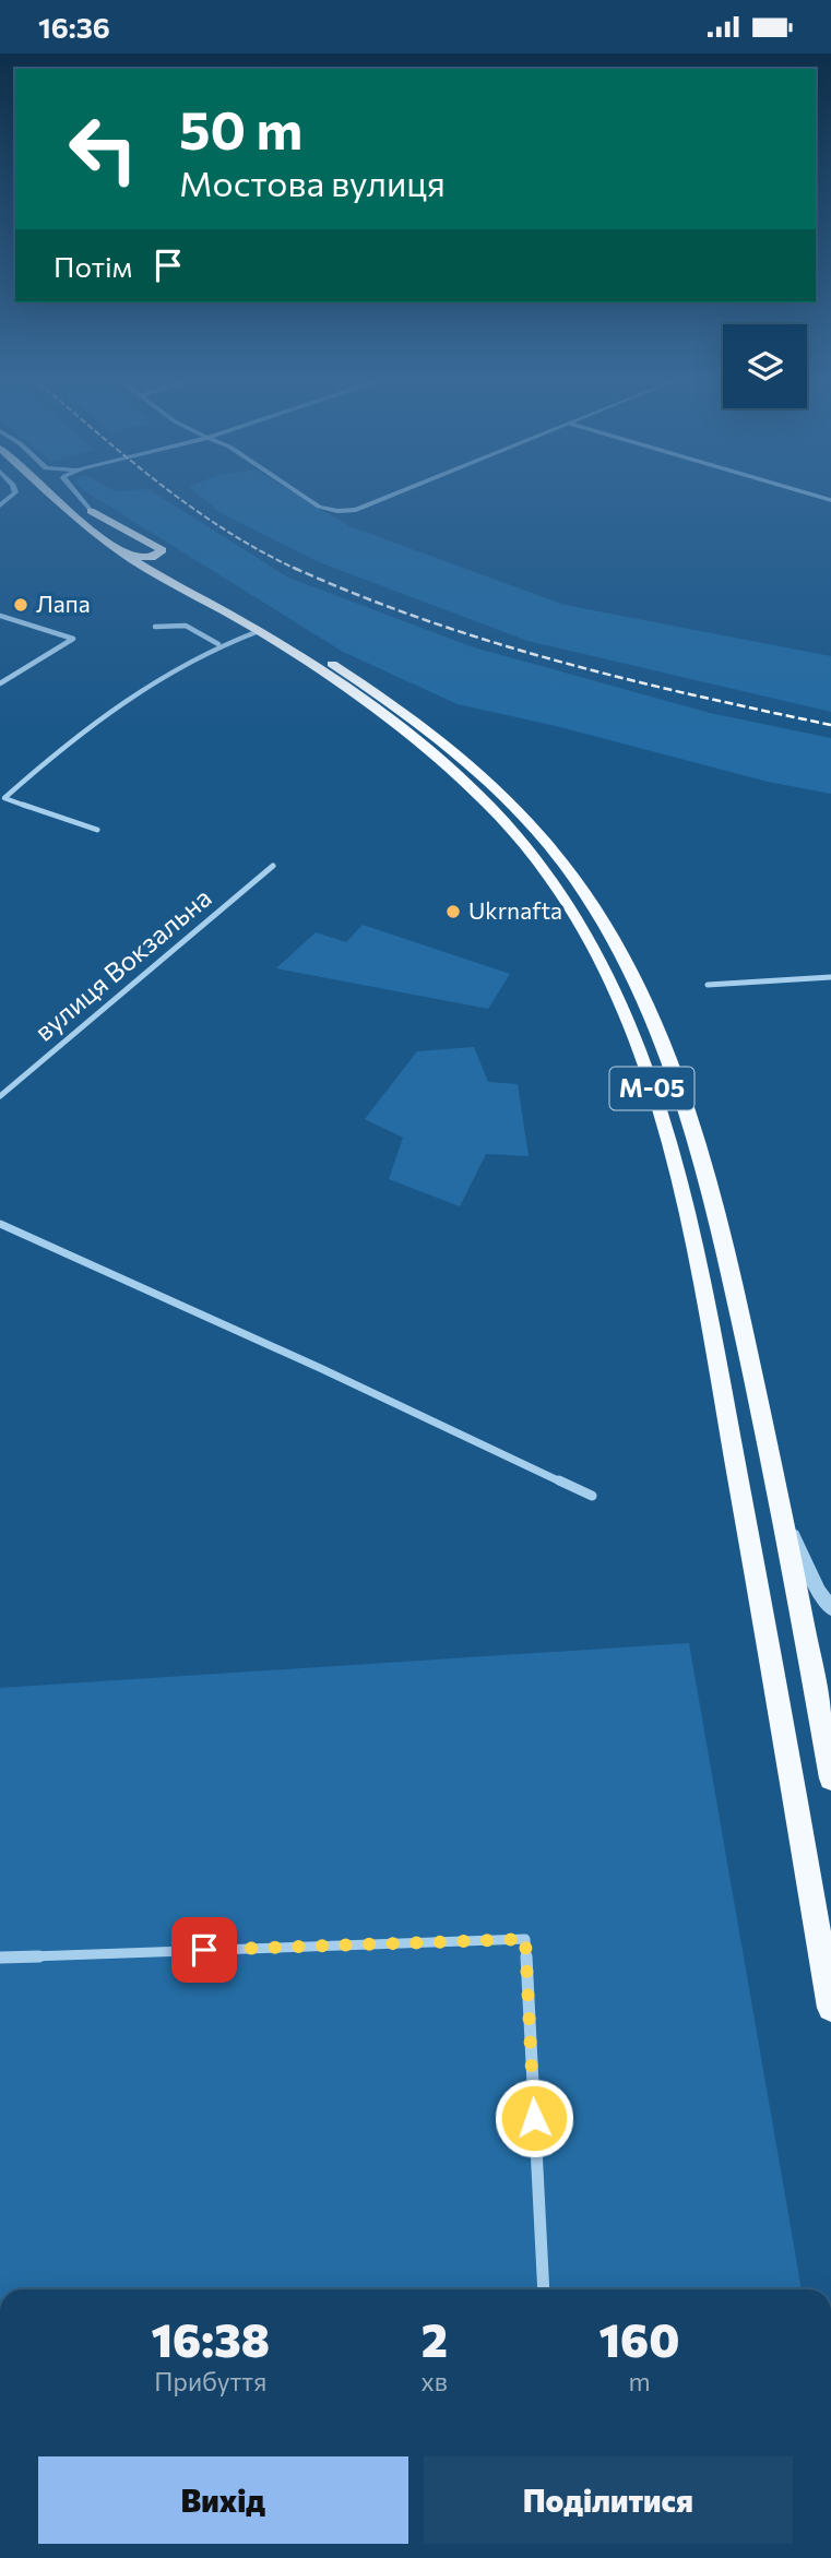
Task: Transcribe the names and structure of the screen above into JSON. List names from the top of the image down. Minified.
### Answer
{"streets":{"highway":["М-05"],"street":["вулиця Вокзальна"]},"places":["Лапа","Ukrnafta"],"page":{"status":"16:36","turn":["50 m","Мостова вулиця"],"then":"Потім","eta":["16:38","Прибуття","2","хв","160","m"],"buttons":["Вихід","Поділитися"]}}
